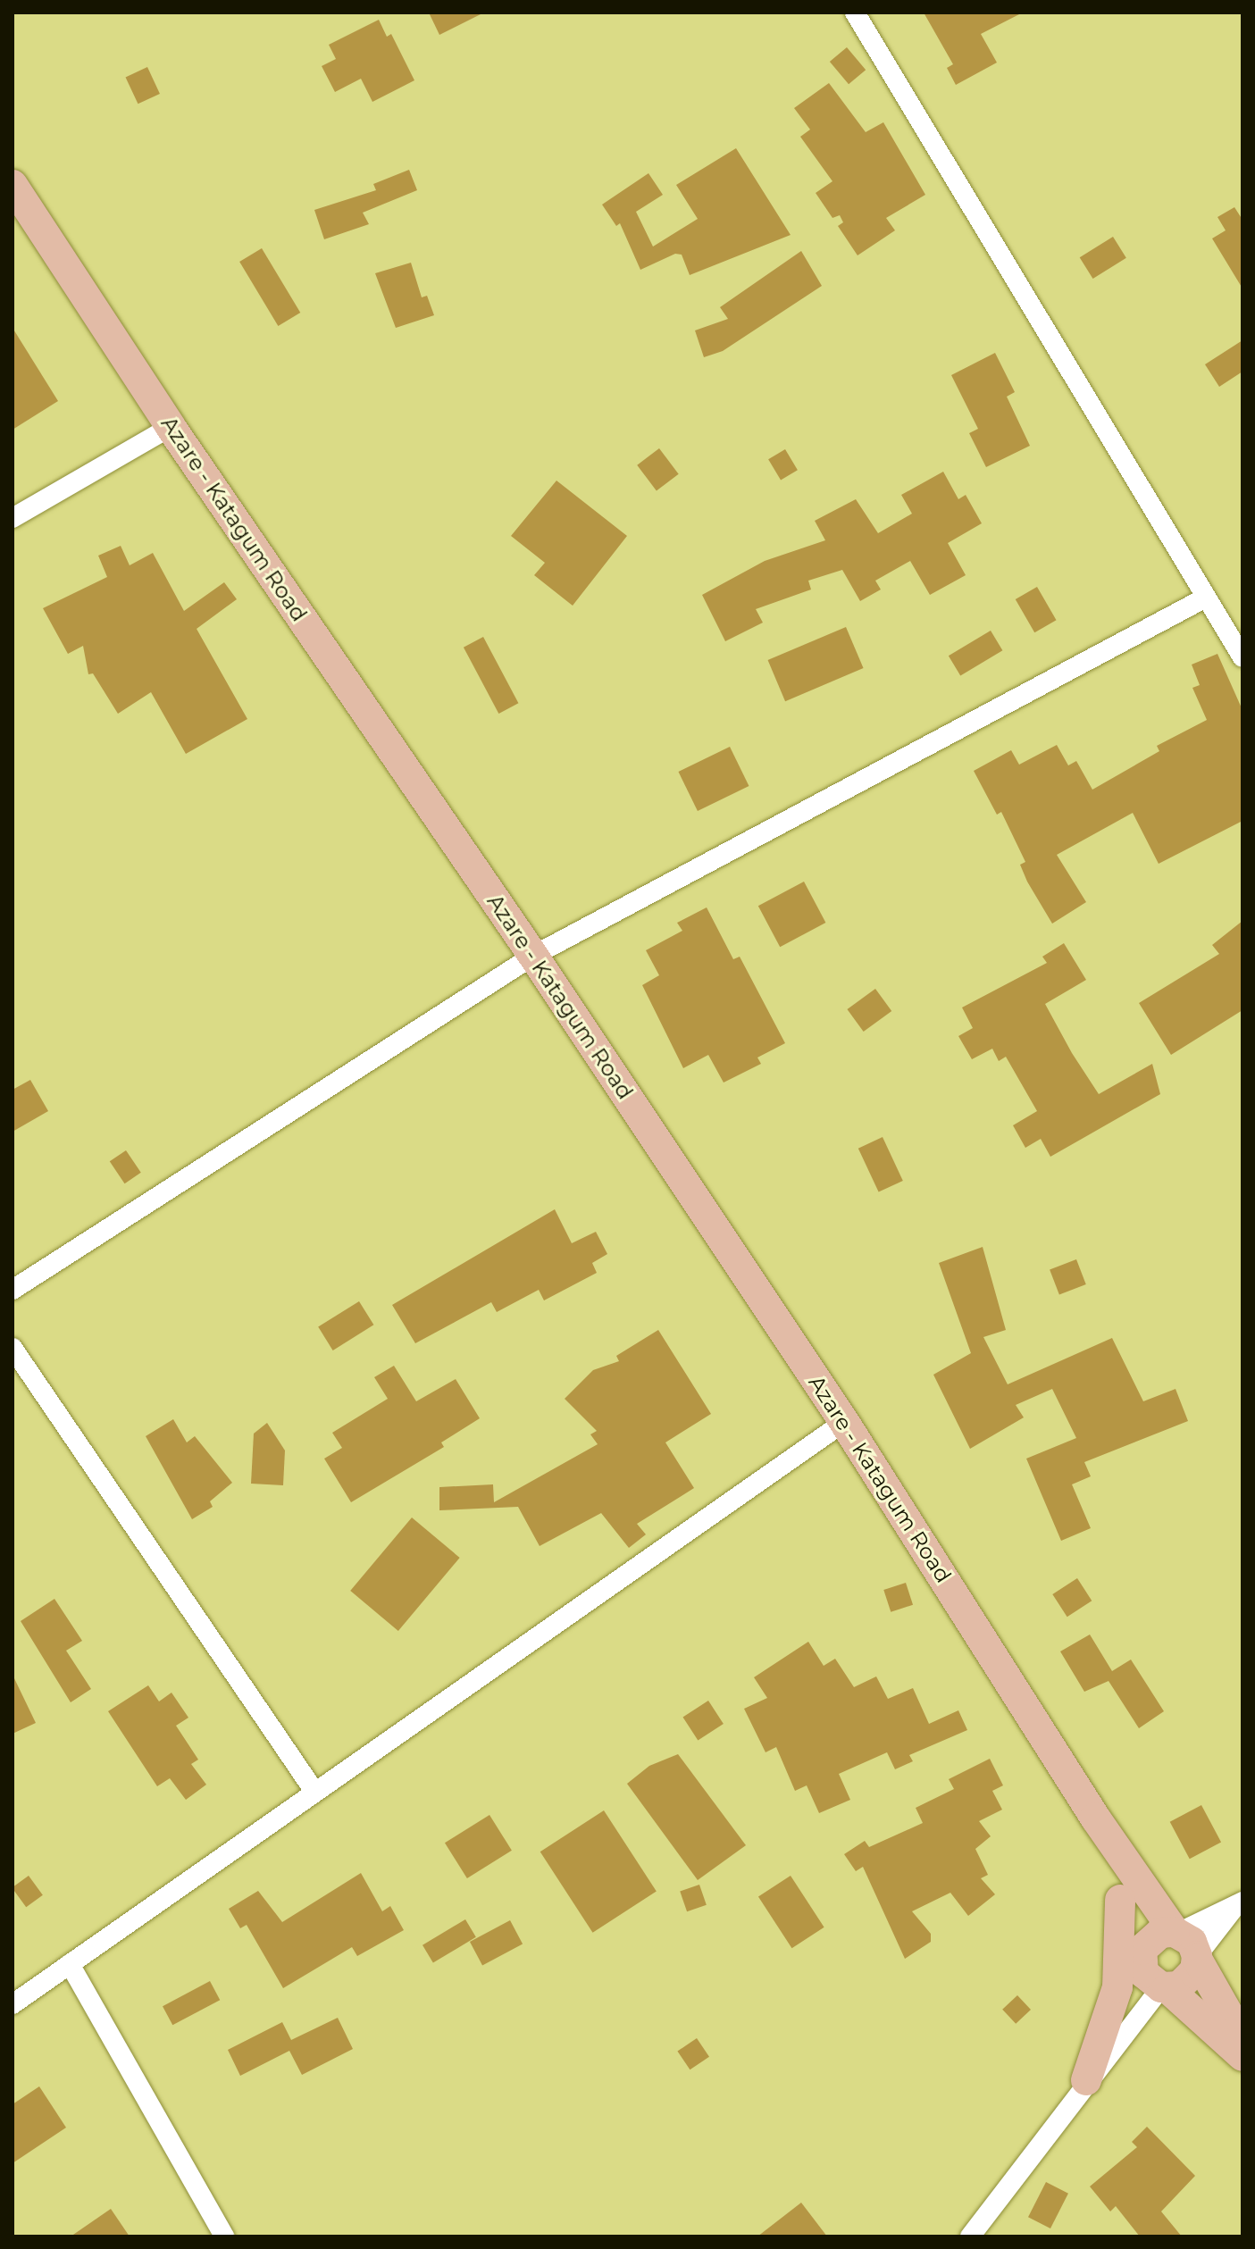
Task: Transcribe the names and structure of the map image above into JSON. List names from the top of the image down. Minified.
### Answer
{"streets":{"main road":["Azare - Katagum Road"]}}
